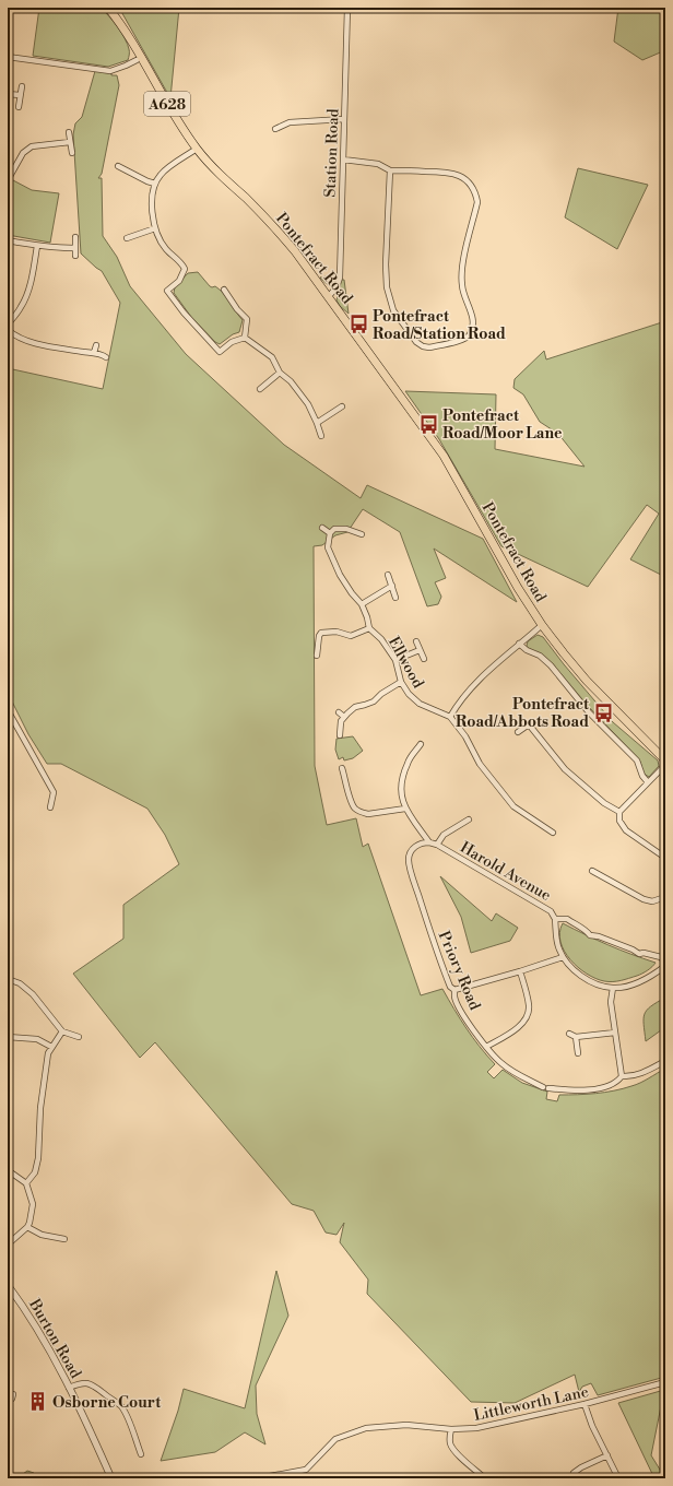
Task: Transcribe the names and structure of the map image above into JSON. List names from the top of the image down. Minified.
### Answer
{"streets":{"highway":["A628","Pontefract Road"],"street":["Station Road","Ellwood","Harold Avenue","Priory Road","Burton Road","Littleworth Lane"]},"crossings":[["Station Road","Pontefract Road"],["Harold Avenue","Priory Road"]],"places":{"bus stop":["Pontefract Road/Station Road","Pontefract Road/Moor Lane","Pontefract Road/Abbots Road"],"building":["Osborne Court"]}}
